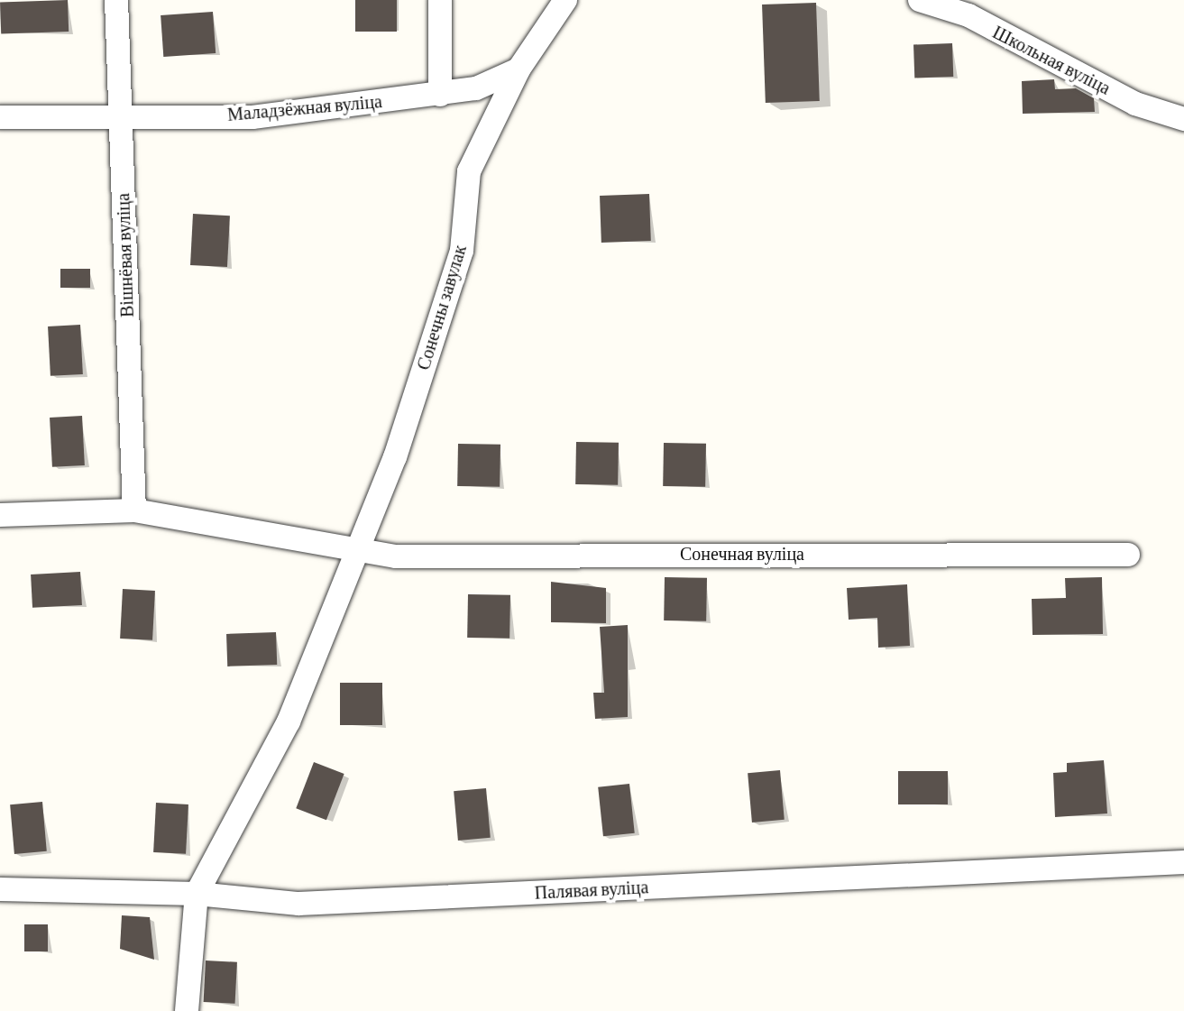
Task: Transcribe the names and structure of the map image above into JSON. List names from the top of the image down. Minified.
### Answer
{"streets":{"street":["Школьная вуліца","Маладзёжная вуліца","Вішнёвая вуліца","Сонечны завулак","Сонечная вуліца","Палявая вуліца"]},"crossings":[["Маладзёжная вуліца","Вішнёвая вуліца"],["Маладзёжная вуліца","Сонечны завулак"],["Сонечны завулак","Сонечная вуліца"],["Сонечны завулак","Палявая вуліца"]]}
